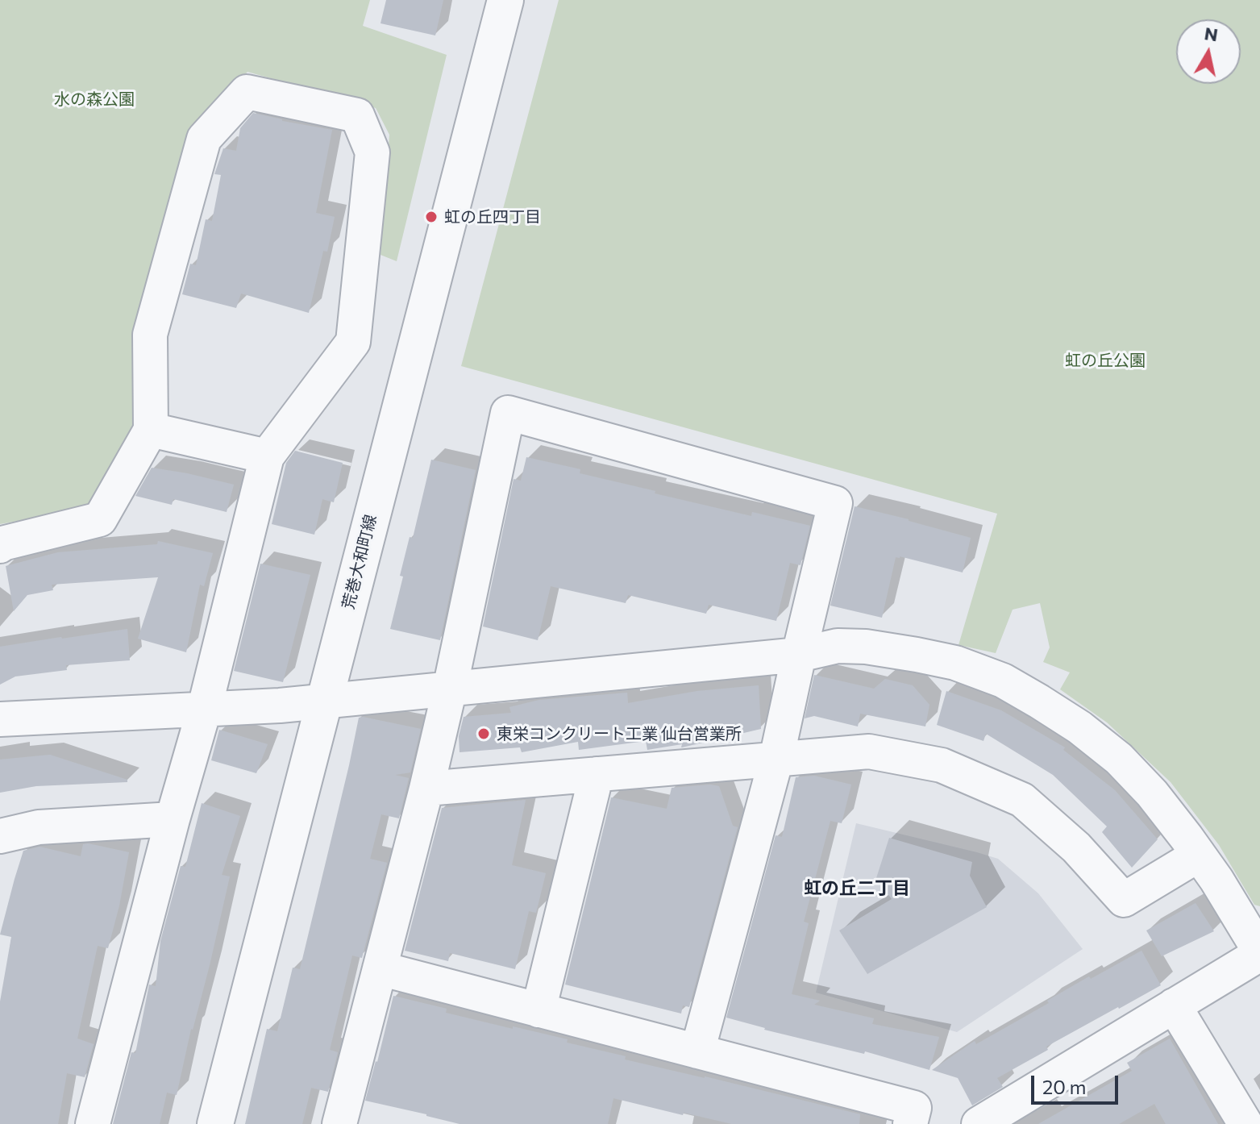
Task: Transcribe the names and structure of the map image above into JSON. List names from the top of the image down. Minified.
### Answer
{"streets":{"street":["荒巻大和町線"]},"districts":["虹の丘二丁目"],"parks":["水の森公園","虹の丘公園"],"places":["虹の丘四丁目","東栄コンクリート工業 仙台営業所"],"scale_bar":"20 m","north":"top"}
